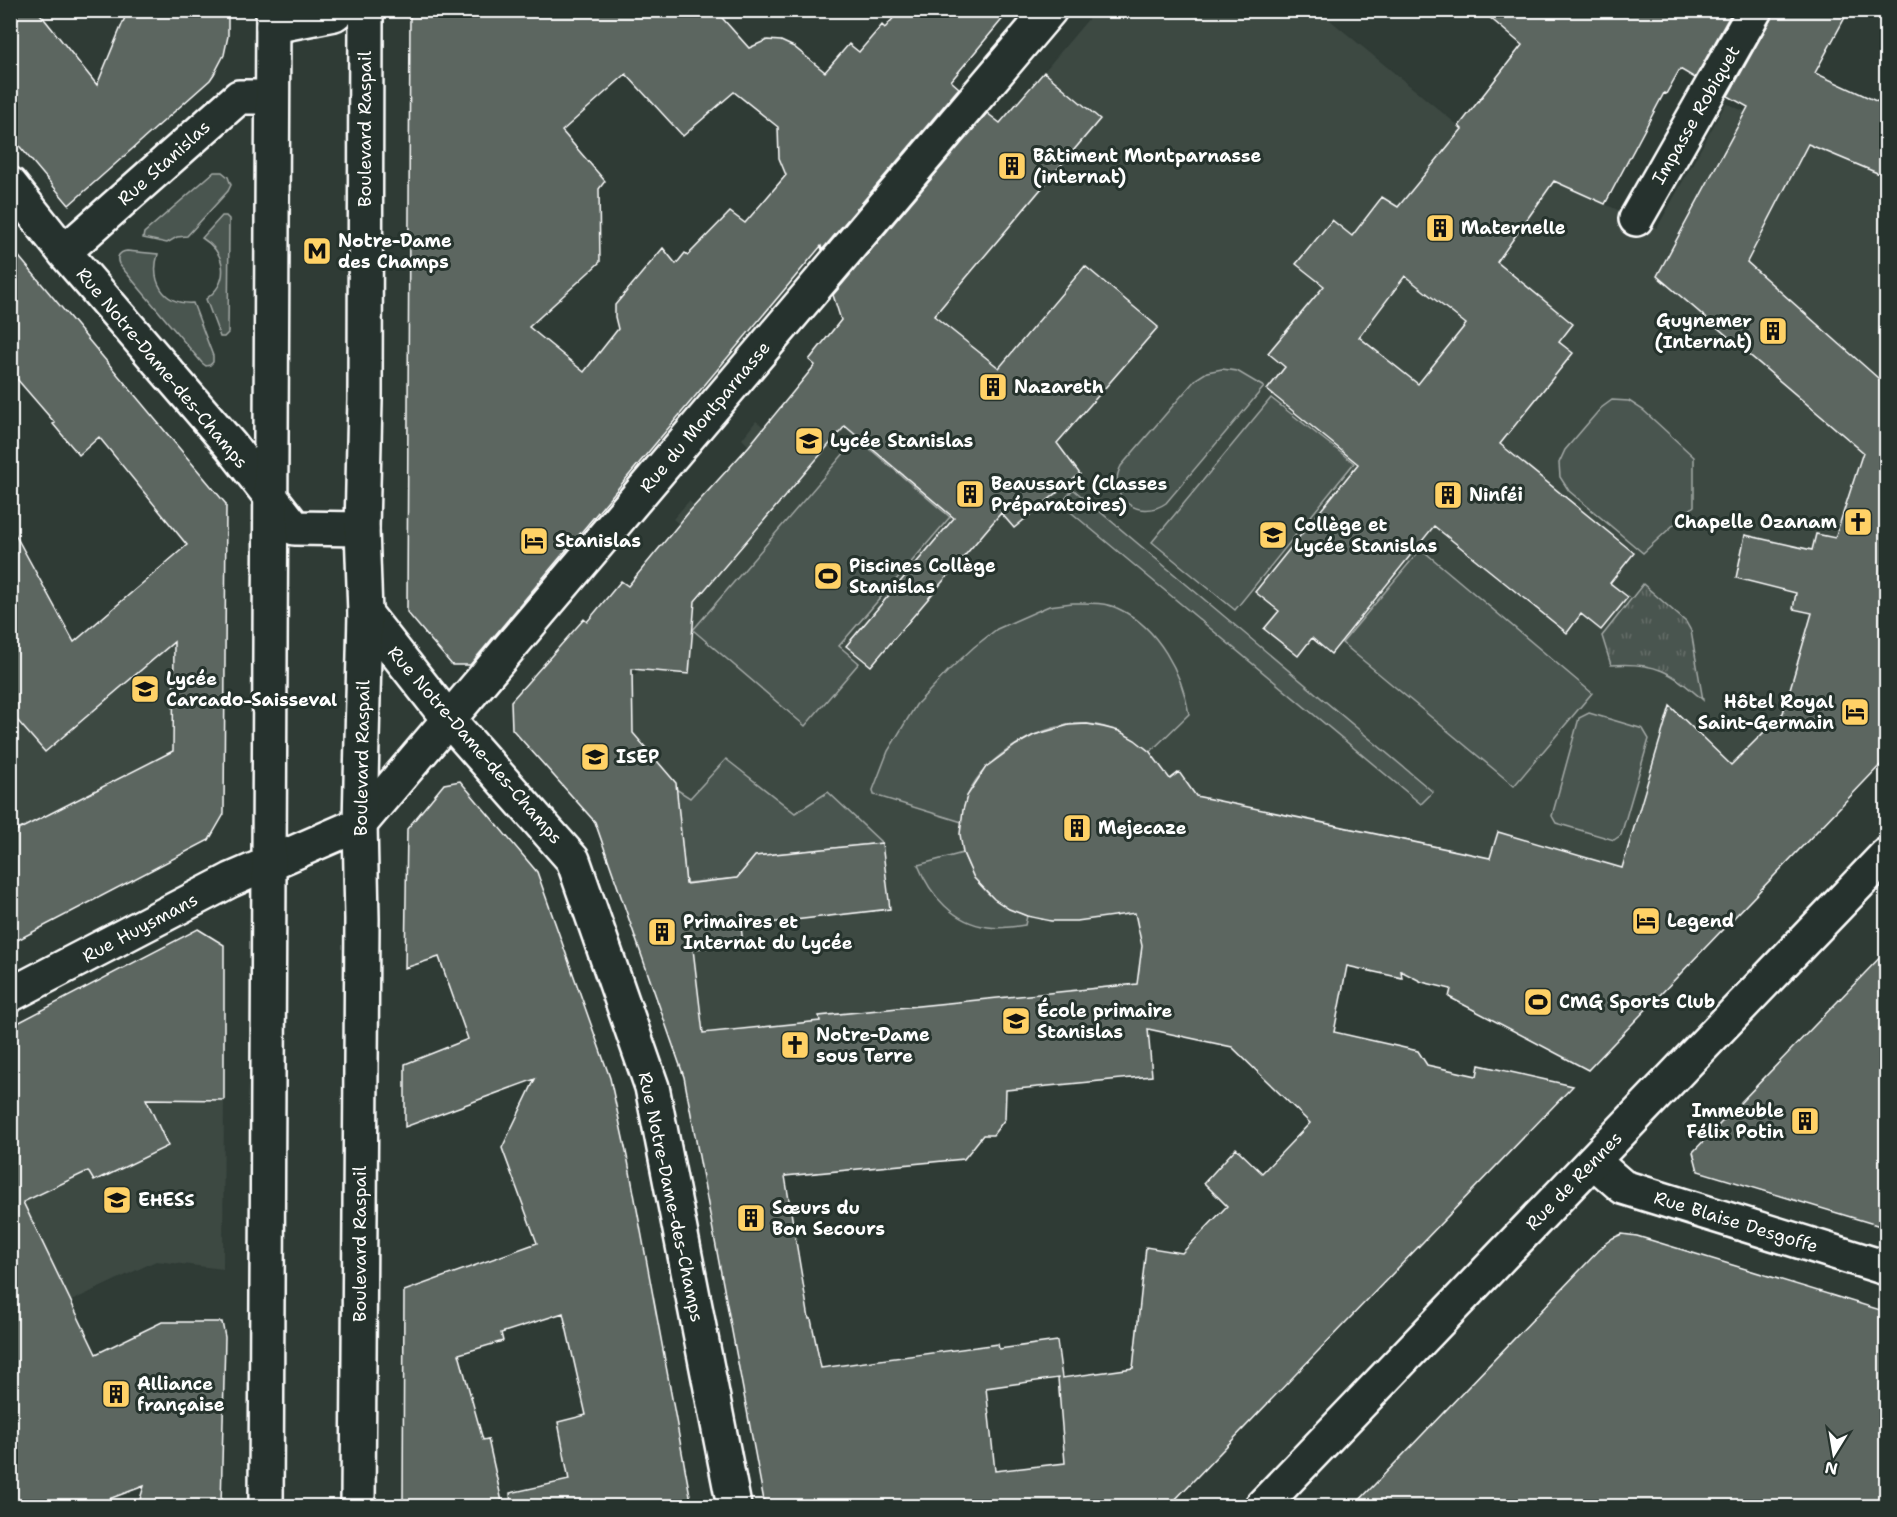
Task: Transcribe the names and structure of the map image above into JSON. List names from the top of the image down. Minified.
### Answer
{"streets":{"main road":["Impasse Robiquet","Boulevard Raspail","Rue Stanislas","Rue Notre-Dame-des-Champs","Rue du Montparnasse","Rue Huysmans","Rue de Rennes","Rue Blaise Desgoffe"]},"crossings":[["Boulevard Raspail","Rue Notre-Dame-des-Champs"],["Boulevard Raspail","Rue du Montparnasse"],["Boulevard Raspail","Rue Huysmans"],["Rue Stanislas","Rue Notre-Dame-des-Champs"],["Rue Notre-Dame-des-Champs","Rue du Montparnasse"],["Rue du Montparnasse","Rue Huysmans"],["Rue de Rennes","Rue Blaise Desgoffe"]],"places":{"building":["Bâtiment Montparnasse (internat)","Maternelle","Guynemer (Internat)","Nazareth","Beaussart (Classes Préparatoires)","Ninféi","Mejecaze","Primaires et Internat du Lycée","Immeuble Félix Potin","Sœurs du Bon Secours","Alliance française"],"metro station":["Notre-Dame des Champs"],"school or university":["Lycée Stanislas","Collège et Lycée Stanislas","Lycée Carcado-Saisseval","ISEP","École primaire Stanislas","EHESS"],"church":["Chapelle Ozanam","Notre-Dame sous Terre"],"hotel":["Stanislas","Hôtel Royal Saint-Germain","Legend"],"sports":["Piscines Collège Stanislas","CMG Sports Club"]},"north":"bottom"}
